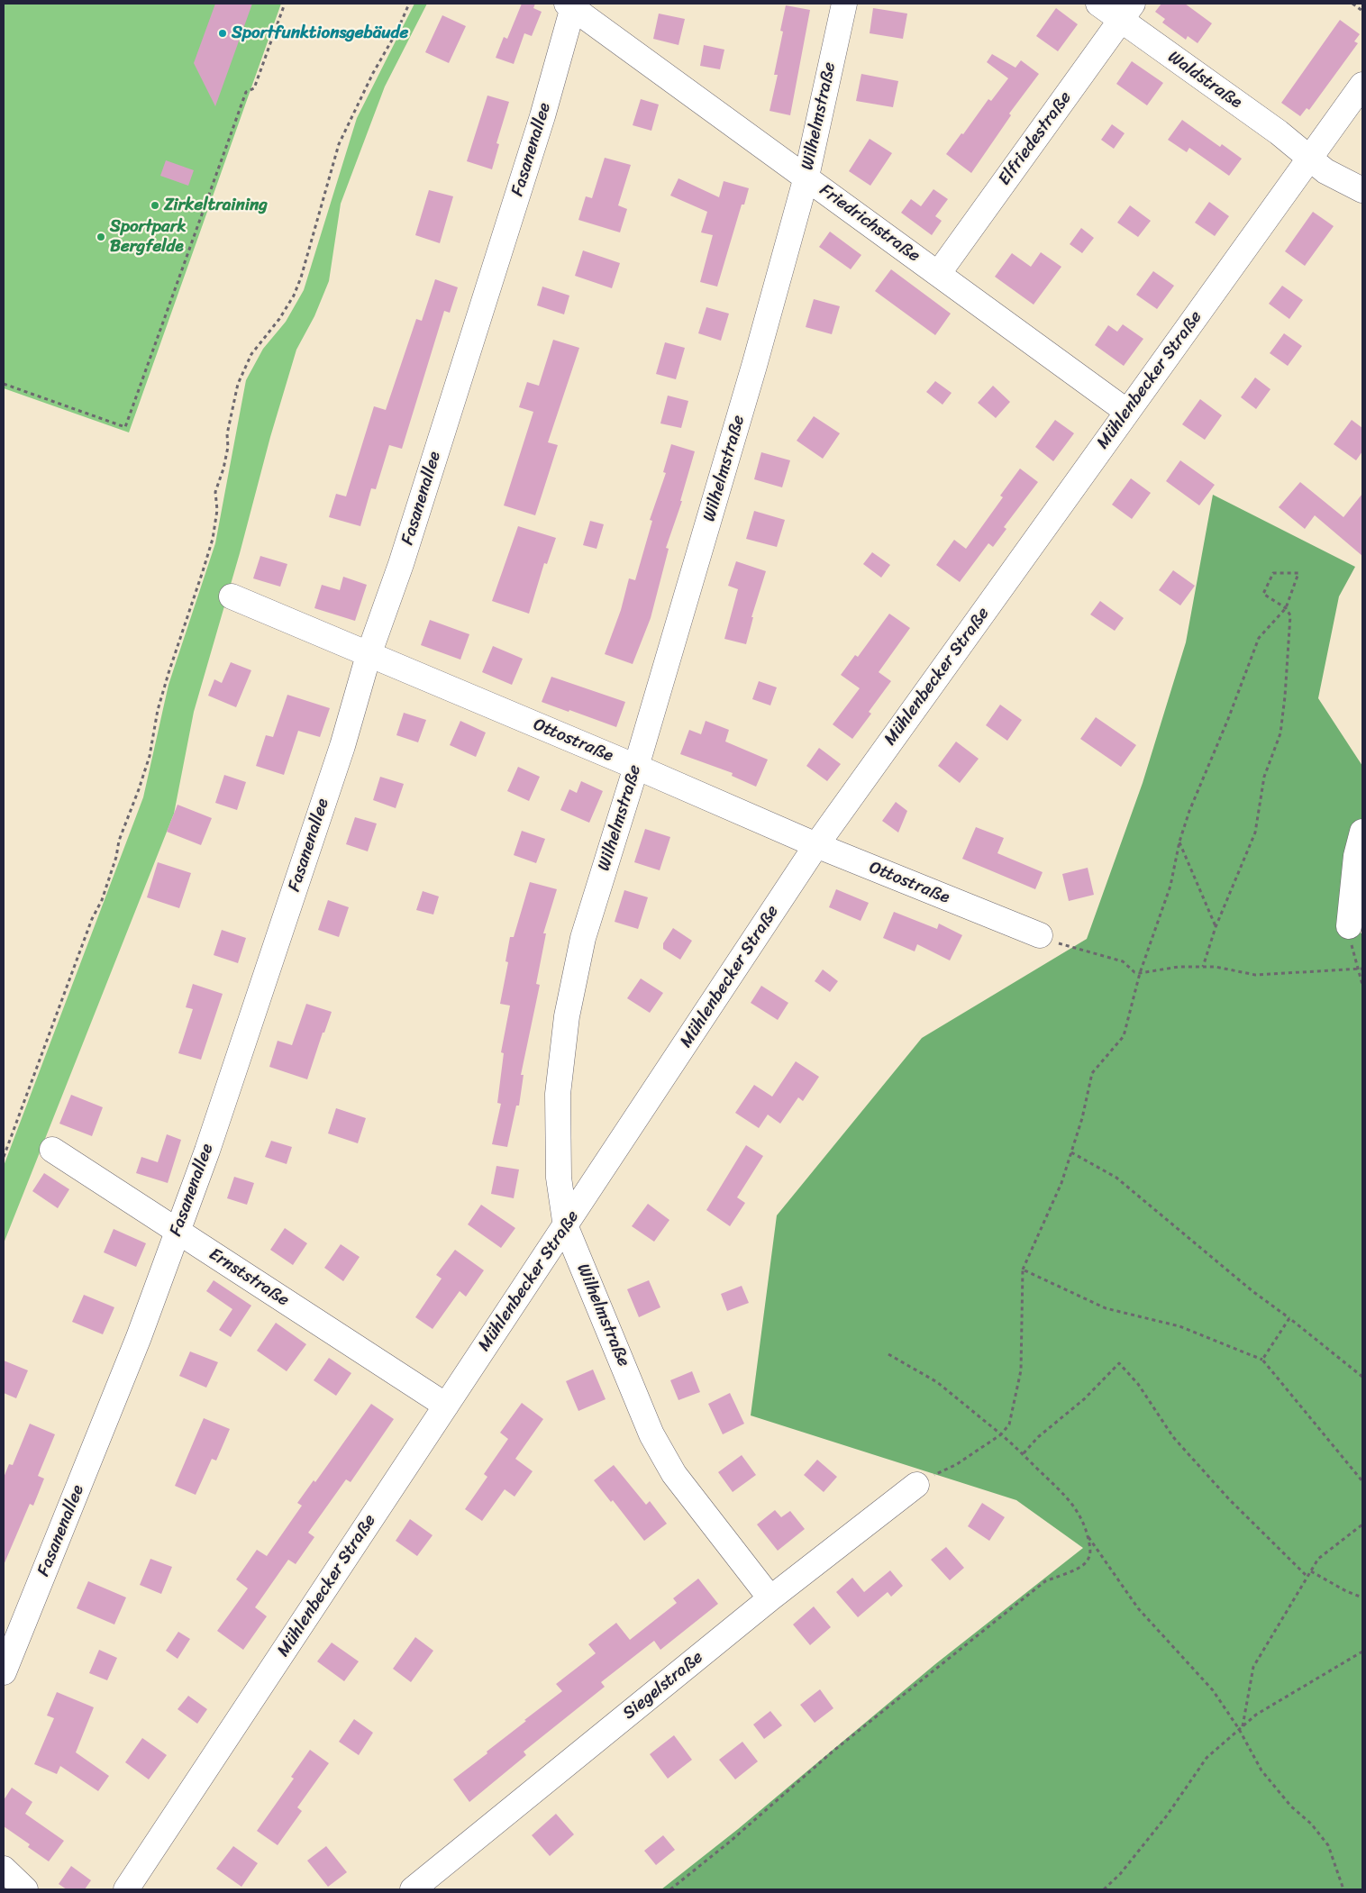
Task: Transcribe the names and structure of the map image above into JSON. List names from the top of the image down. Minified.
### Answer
{"streets":{"street":["Waldstraße","Wilhelmstraße","Elfriedestraße","Fasanenallee","Friedrichstraße","Mühlenbecker Straße","Ottostraße","Ernststraße","Siegelstraße"]},"crossings":[["Waldstraße","Elfriedestraße"],["Waldstraße","Mühlenbecker Straße"],["Wilhelmstraße","Friedrichstraße"],["Wilhelmstraße","Mühlenbecker Straße"],["Wilhelmstraße","Ottostraße"],["Wilhelmstraße","Siegelstraße"],["Elfriedestraße","Friedrichstraße"],["Fasanenallee","Friedrichstraße"],["Fasanenallee","Ottostraße"],["Fasanenallee","Ernststraße"],["Friedrichstraße","Mühlenbecker Straße"],["Mühlenbecker Straße","Ottostraße"],["Mühlenbecker Straße","Ernststraße"]],"places":["Sportfunktionsgebäude","Zirkeltraining","Sportpark Bergfelde"]}
